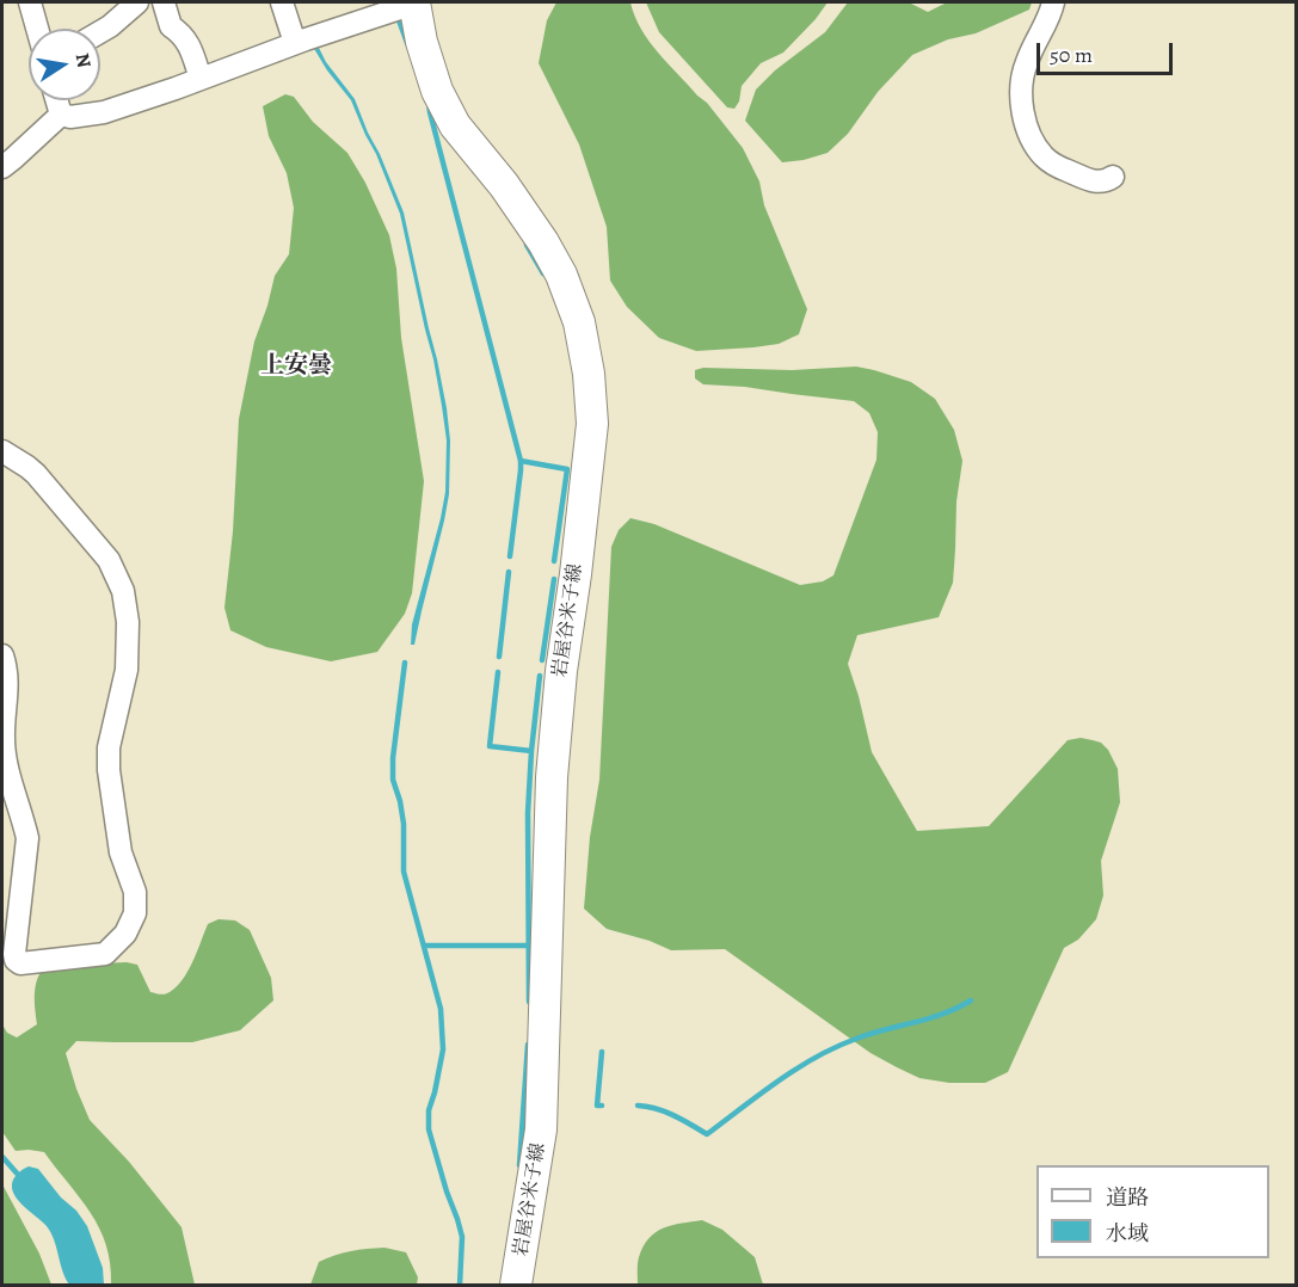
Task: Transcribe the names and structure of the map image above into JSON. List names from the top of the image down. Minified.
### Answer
{"streets":{"main road":["岩屋谷米子線"]},"districts":["上安曇"],"legend":["道路","水域"],"scale_bar":"50 m","north":"right"}
